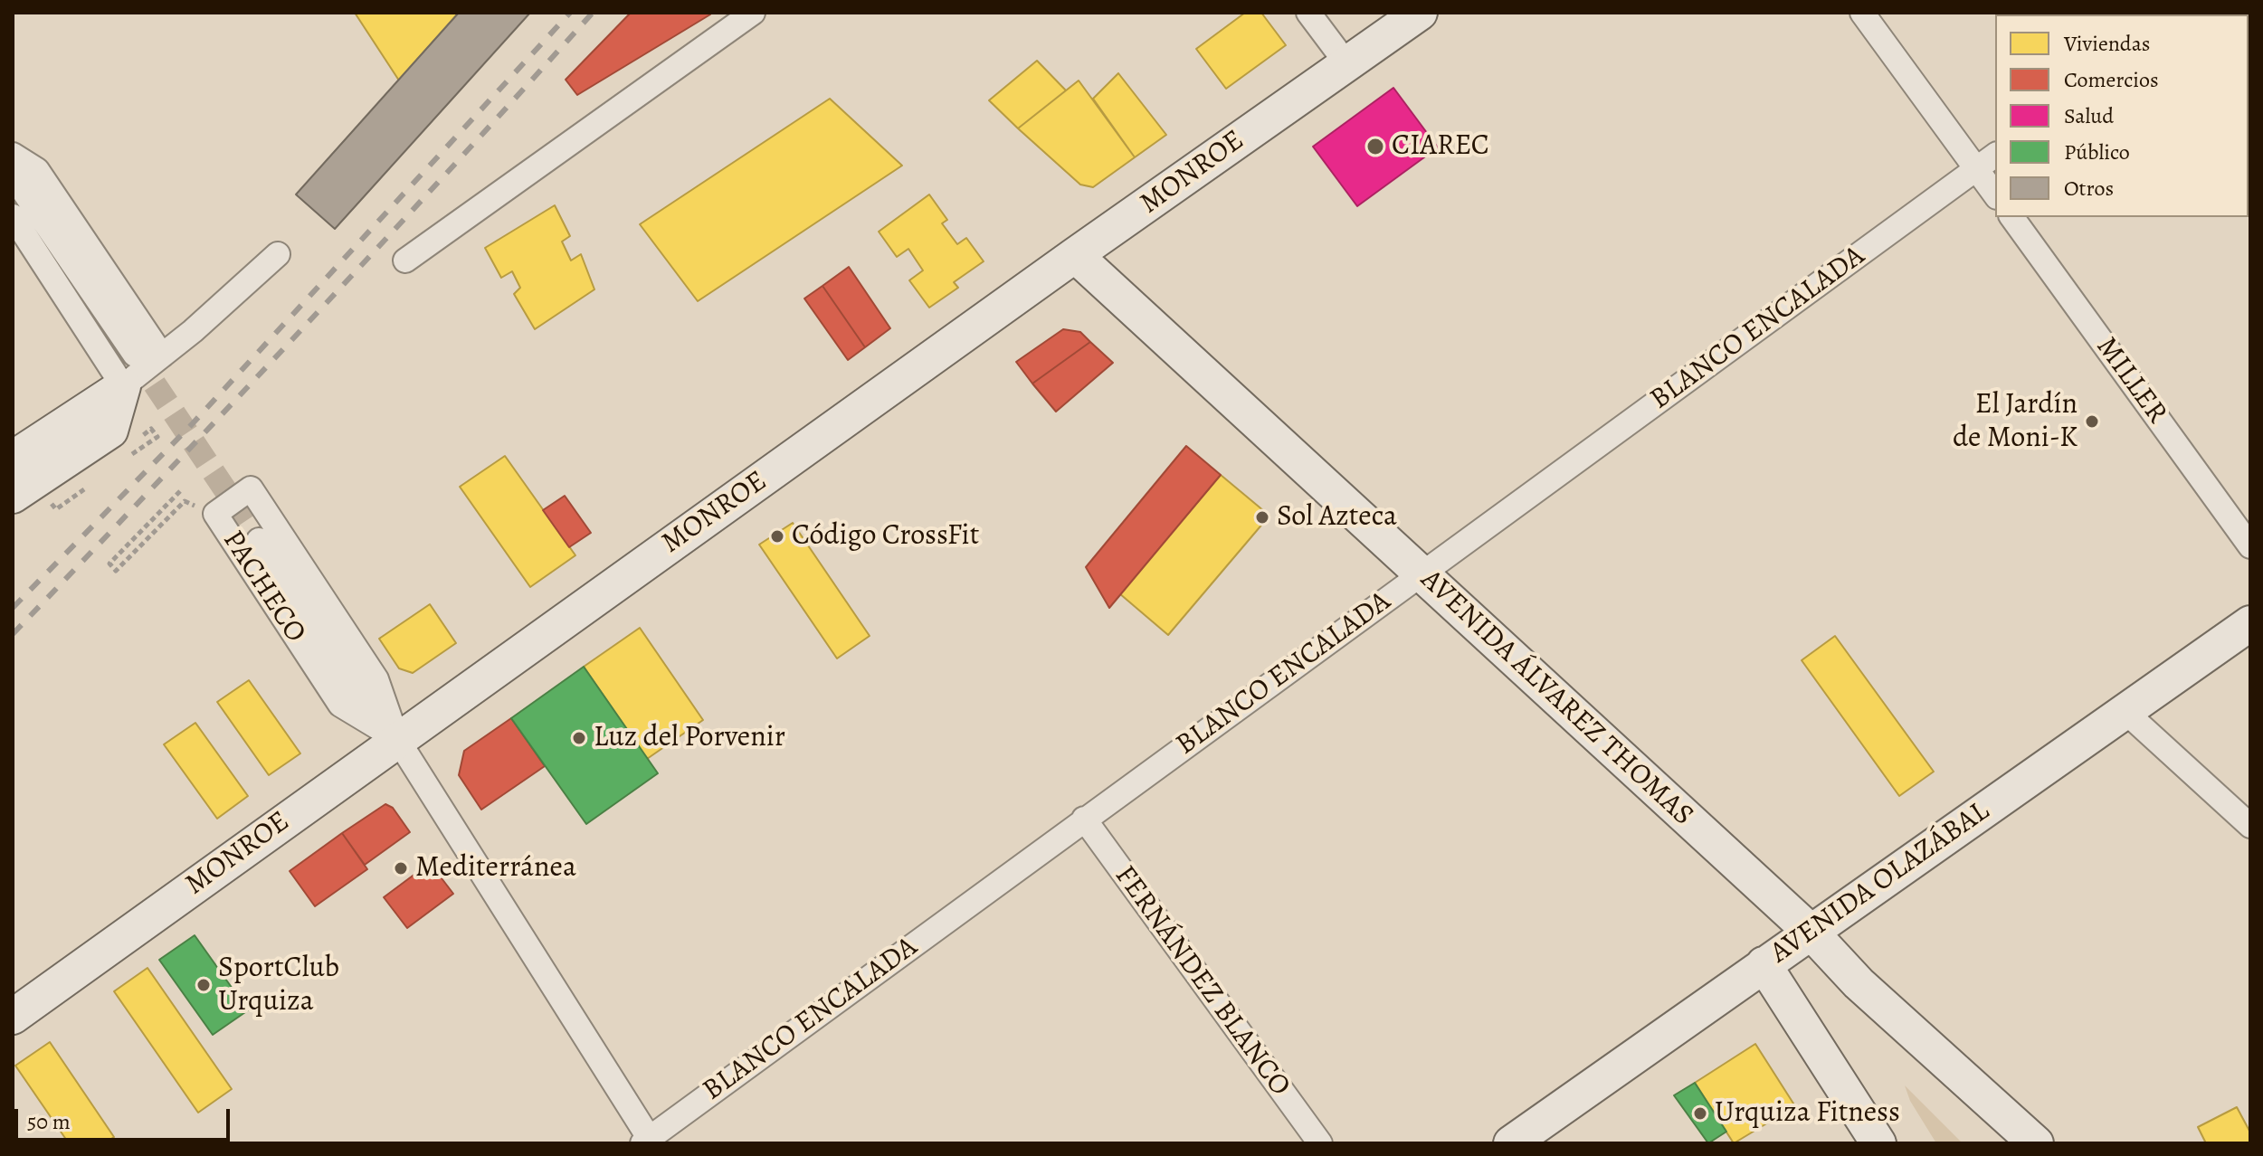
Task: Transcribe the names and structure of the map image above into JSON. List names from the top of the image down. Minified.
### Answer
{"streets":{"main road":["MONROE","AVENIDA ÁLVAREZ THOMAS","AVENIDA OLAZÁBAL"],"street":["BLANCO ENCALADA","MILLER","PACHECO","FERNÁNDEZ BLANCO"]},"crossings":[["MONROE","PACHECO"],["MONROE","AVENIDA ÁLVAREZ THOMAS"],["BLANCO ENCALADA","PACHECO"],["BLANCO ENCALADA","AVENIDA ÁLVAREZ THOMAS"],["BLANCO ENCALADA","FERNÁNDEZ BLANCO"],["AVENIDA ÁLVAREZ THOMAS","AVENIDA OLAZÁBAL"]],"places":["CIAREC","El Jardín de Moni-K","Sol Azteca","Código CrossFit","Luz del Porvenir","Mediterránea","SportClub Urquiza","Urquiza Fitness"],"legend":["Viviendas","Comercios","Salud","Público","Otros"],"scale_bar":"50 m"}
